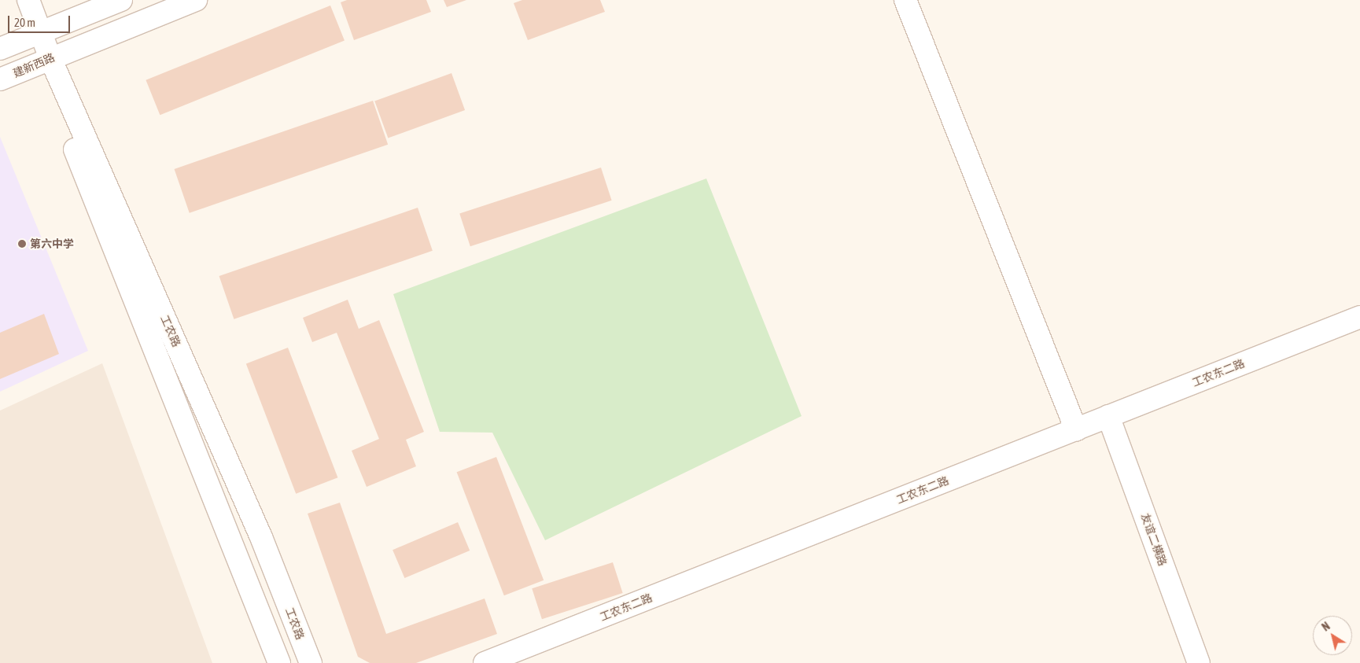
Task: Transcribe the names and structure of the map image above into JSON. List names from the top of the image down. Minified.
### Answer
{"streets":{"street":["建新西路","工农路","工农东二路","友谊二横路"]},"crossings":[["建新西路","工农路"],["工农东二路","友谊二横路"]],"places":["第六中学"],"scale_bar":"20 m","north":"top left"}
